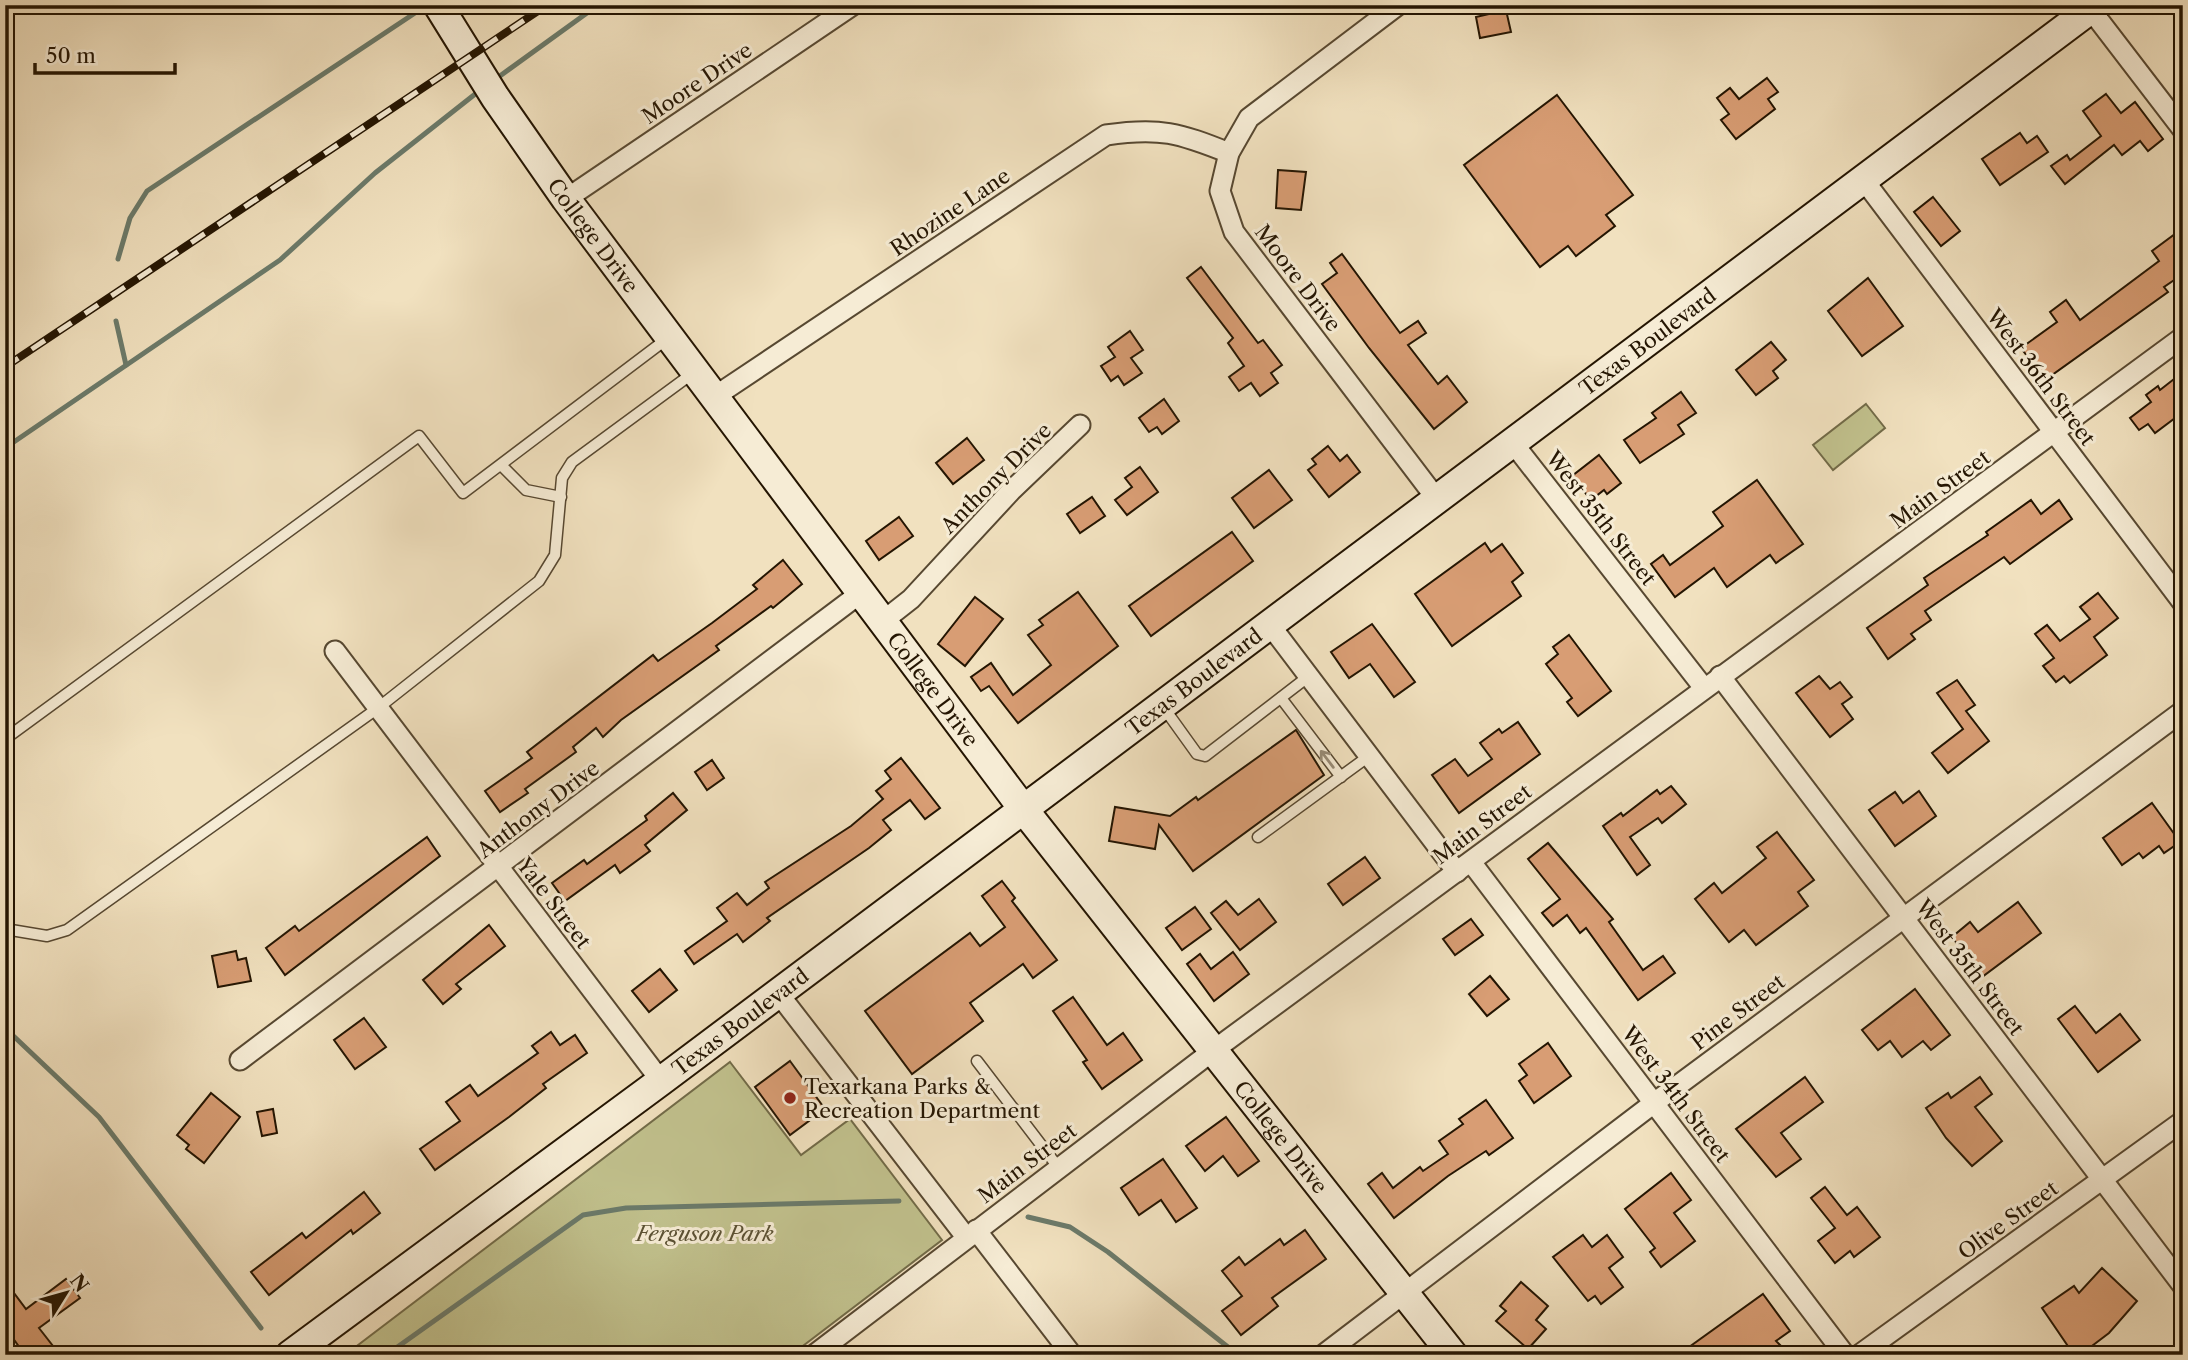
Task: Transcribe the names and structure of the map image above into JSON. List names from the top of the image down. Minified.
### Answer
{"streets":{"main road":["College Drive","Texas Boulevard"],"street":["Moore Drive","Rhozine Lane","West 36th Street","Anthony Drive","Main Street","West 35th Street","Yale Street","Pine Street","West 34th Street","Olive Street"]},"crossings":[["Moore Drive","Rhozine Lane"],["Moore Drive","College Drive"],["Moore Drive","Texas Boulevard"],["Rhozine Lane","College Drive"],["College Drive","Texas Boulevard"],["College Drive","Anthony Drive"],["College Drive","Main Street"],["College Drive","Pine Street"],["Texas Boulevard","West 36th Street"],["Texas Boulevard","West 35th Street"],["Texas Boulevard","Yale Street"],["Texas Boulevard","West 34th Street"],["West 36th Street","Main Street"],["Anthony Drive","Yale Street"],["Main Street","West 35th Street"],["Main Street","West 34th Street"],["West 35th Street","Pine Street"],["West 35th Street","Olive Street"],["Pine Street","West 34th Street"]],"parks":["Ferguson Park"],"places":["Texarkana Parks & Recreation Department"],"scale_bar":"50 m","north":"top right"}
